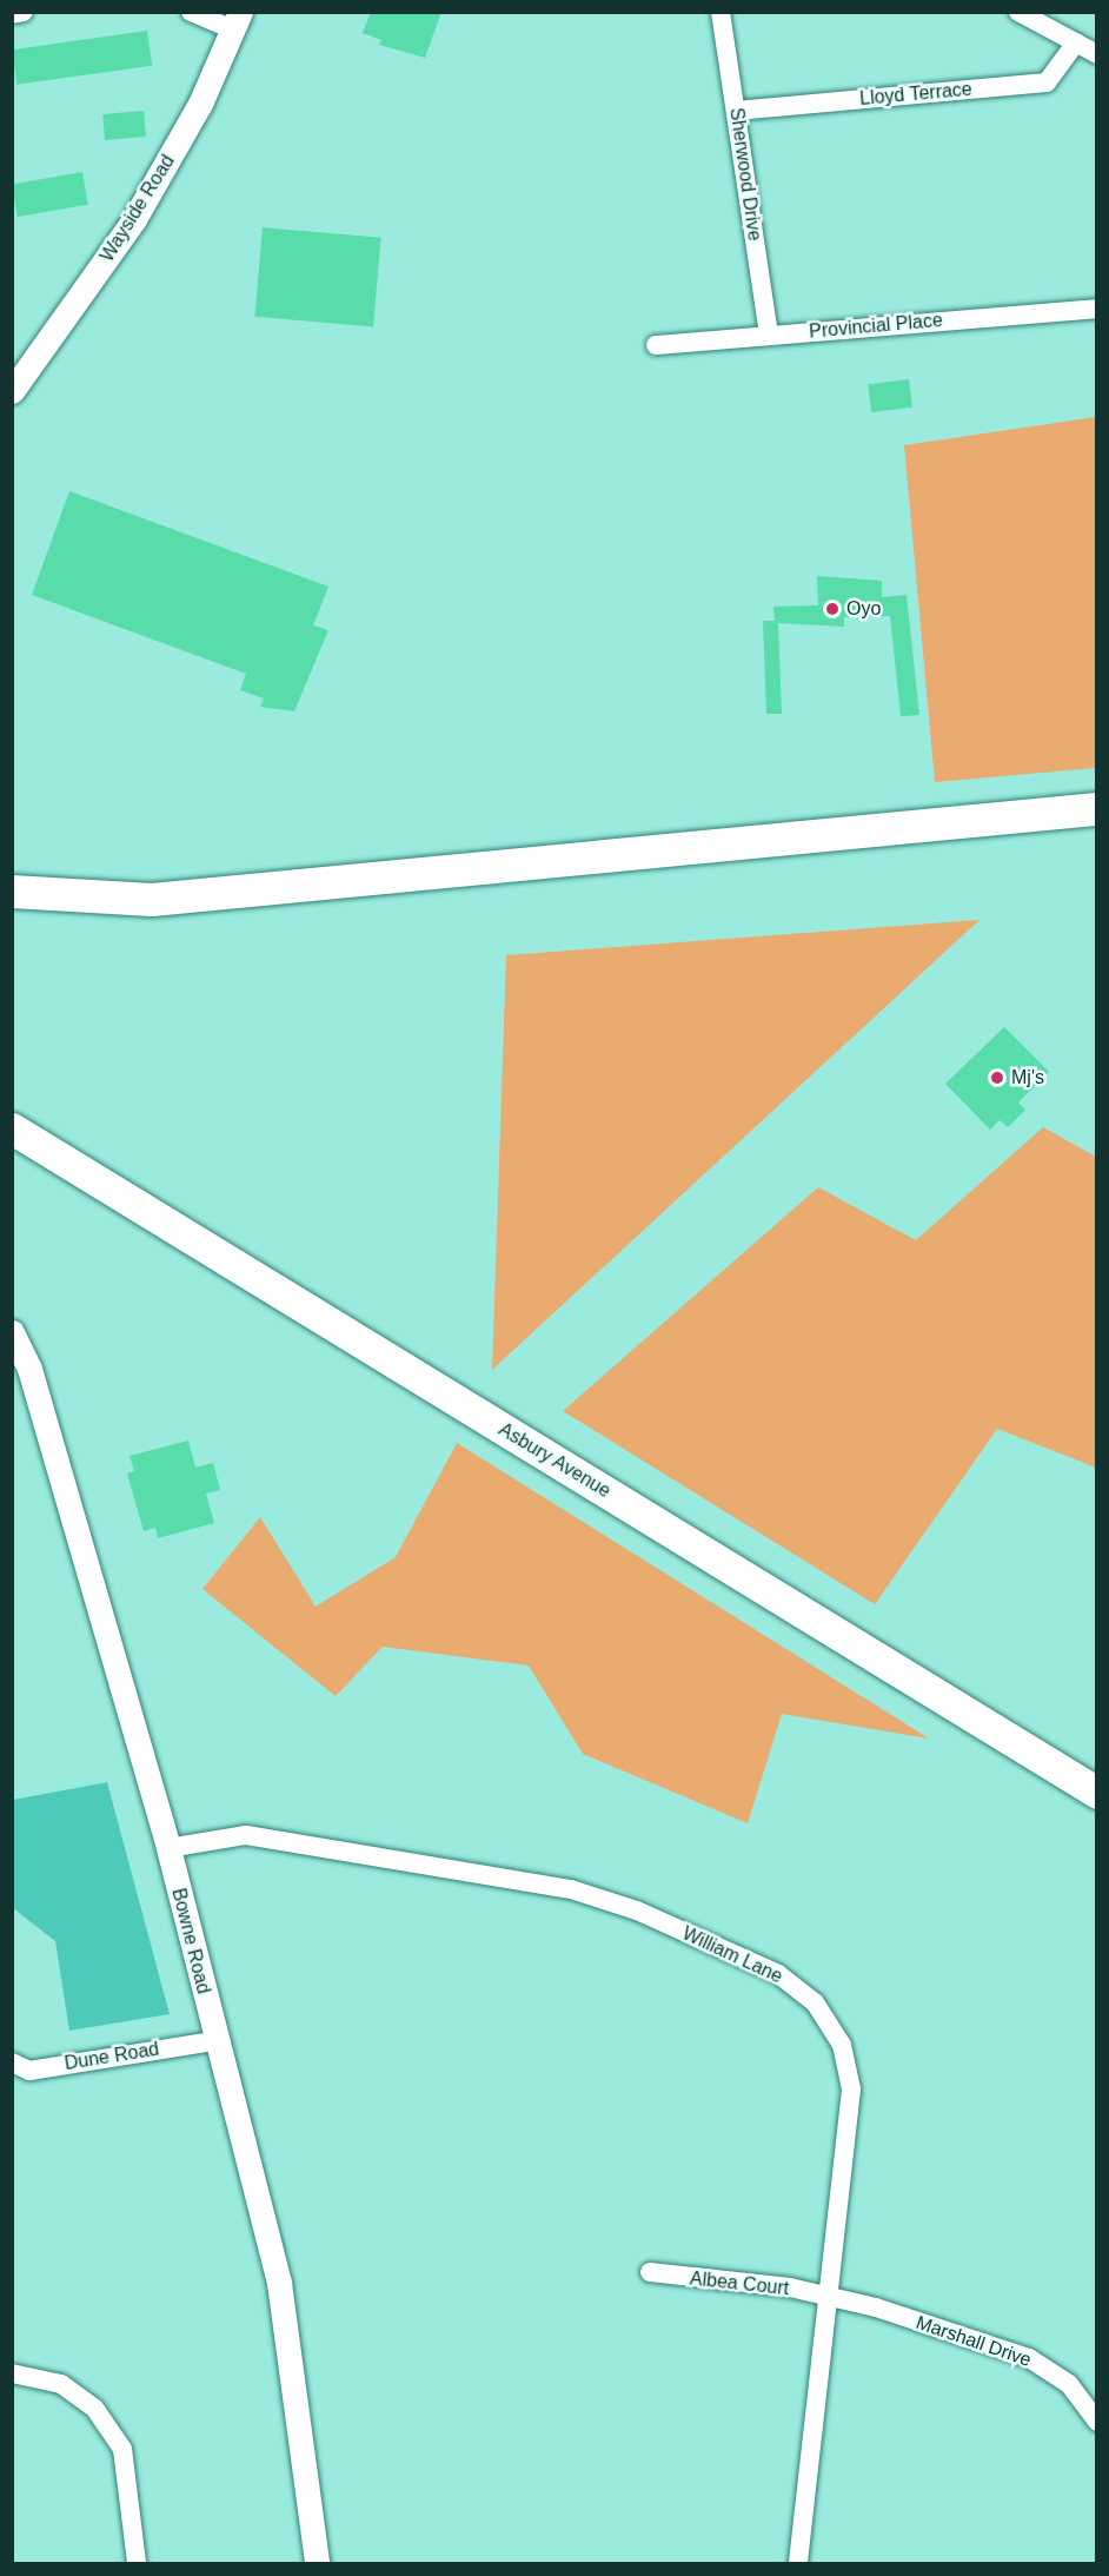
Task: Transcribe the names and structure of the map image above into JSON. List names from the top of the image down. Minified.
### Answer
{"streets":{"main road":["Asbury Avenue"],"street":["Lloyd Terrace","Sherwood Drive","Wayside Road","Provincial Place","Bowne Road","William Lane","Dune Road","Albea Court","Marshall Drive"]},"crossings":[["Lloyd Terrace","Sherwood Drive"],["Sherwood Drive","Provincial Place"],["Bowne Road","William Lane"],["Bowne Road","Dune Road"],["William Lane","Albea Court"],["William Lane","Marshall Drive"],["Albea Court","Marshall Drive"]],"places":["Oyo","Mj's"]}
